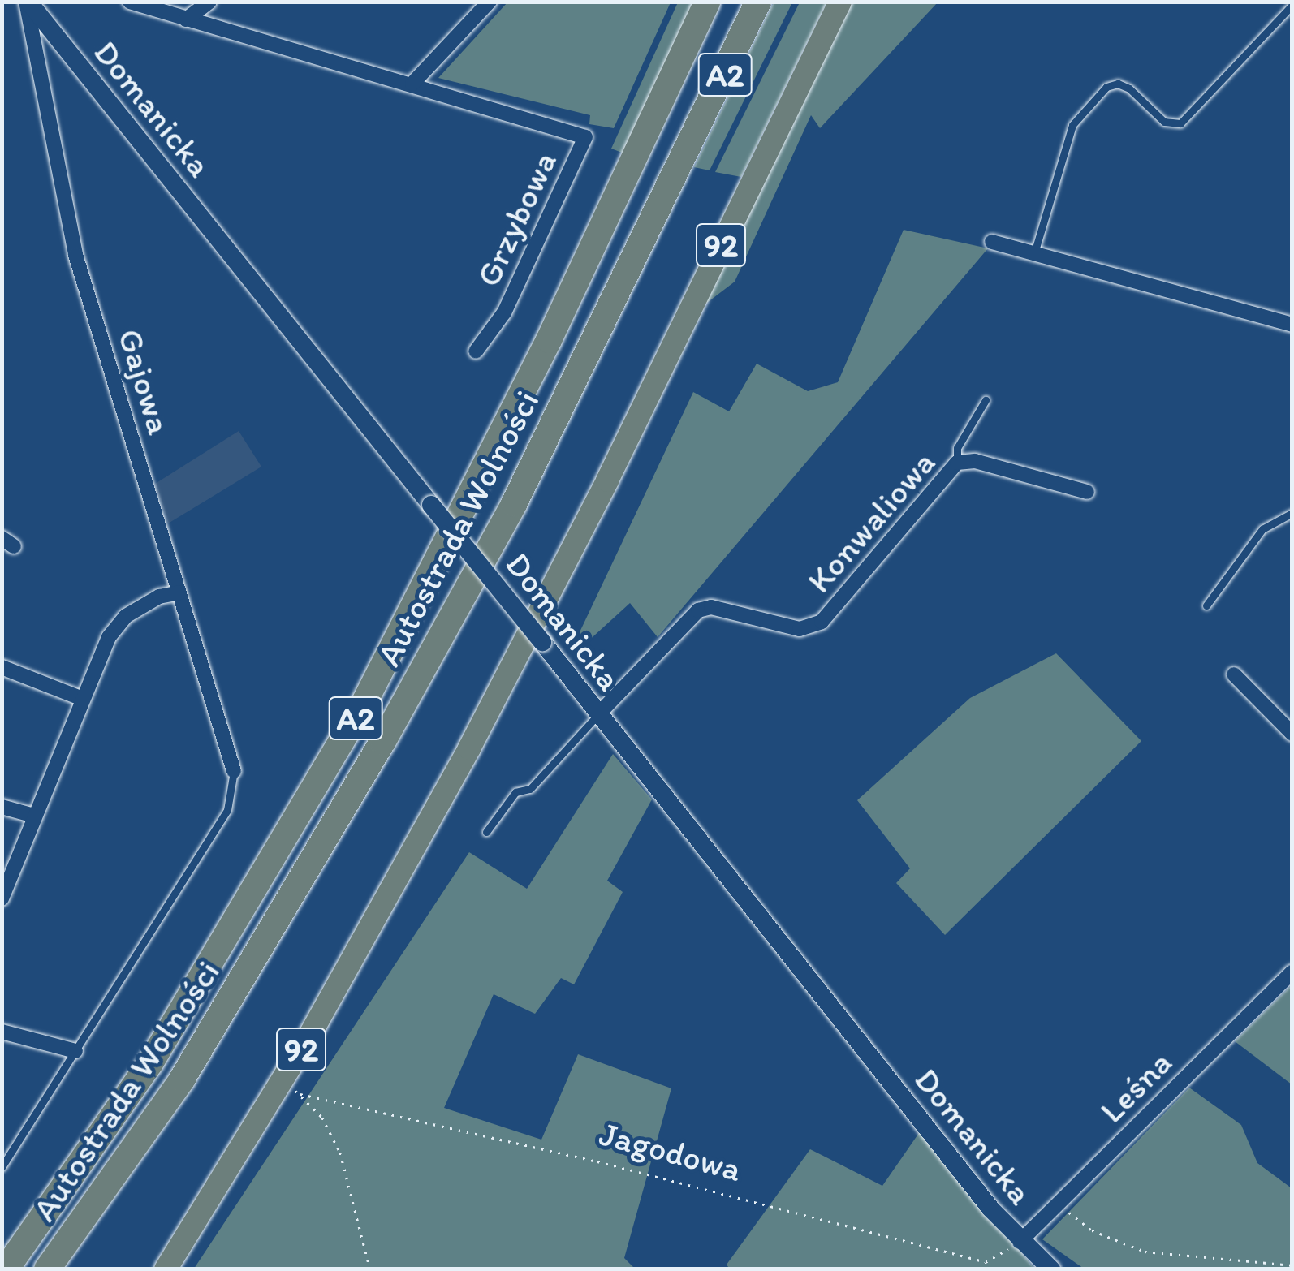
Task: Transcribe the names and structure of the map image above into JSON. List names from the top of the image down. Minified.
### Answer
{"streets":{"highway":["A2","Autostrada Wolności"],"main road":["92"],"street":["Domanicka","Grzybowa","Gajowa","Konwaliowa","Leśna"],"path":["Jagodowa"]},"crossings":[["Domanicka","Gajowa"],["Domanicka","Konwaliowa"],["Domanicka","Leśna"],["92","Jagodowa"]]}
